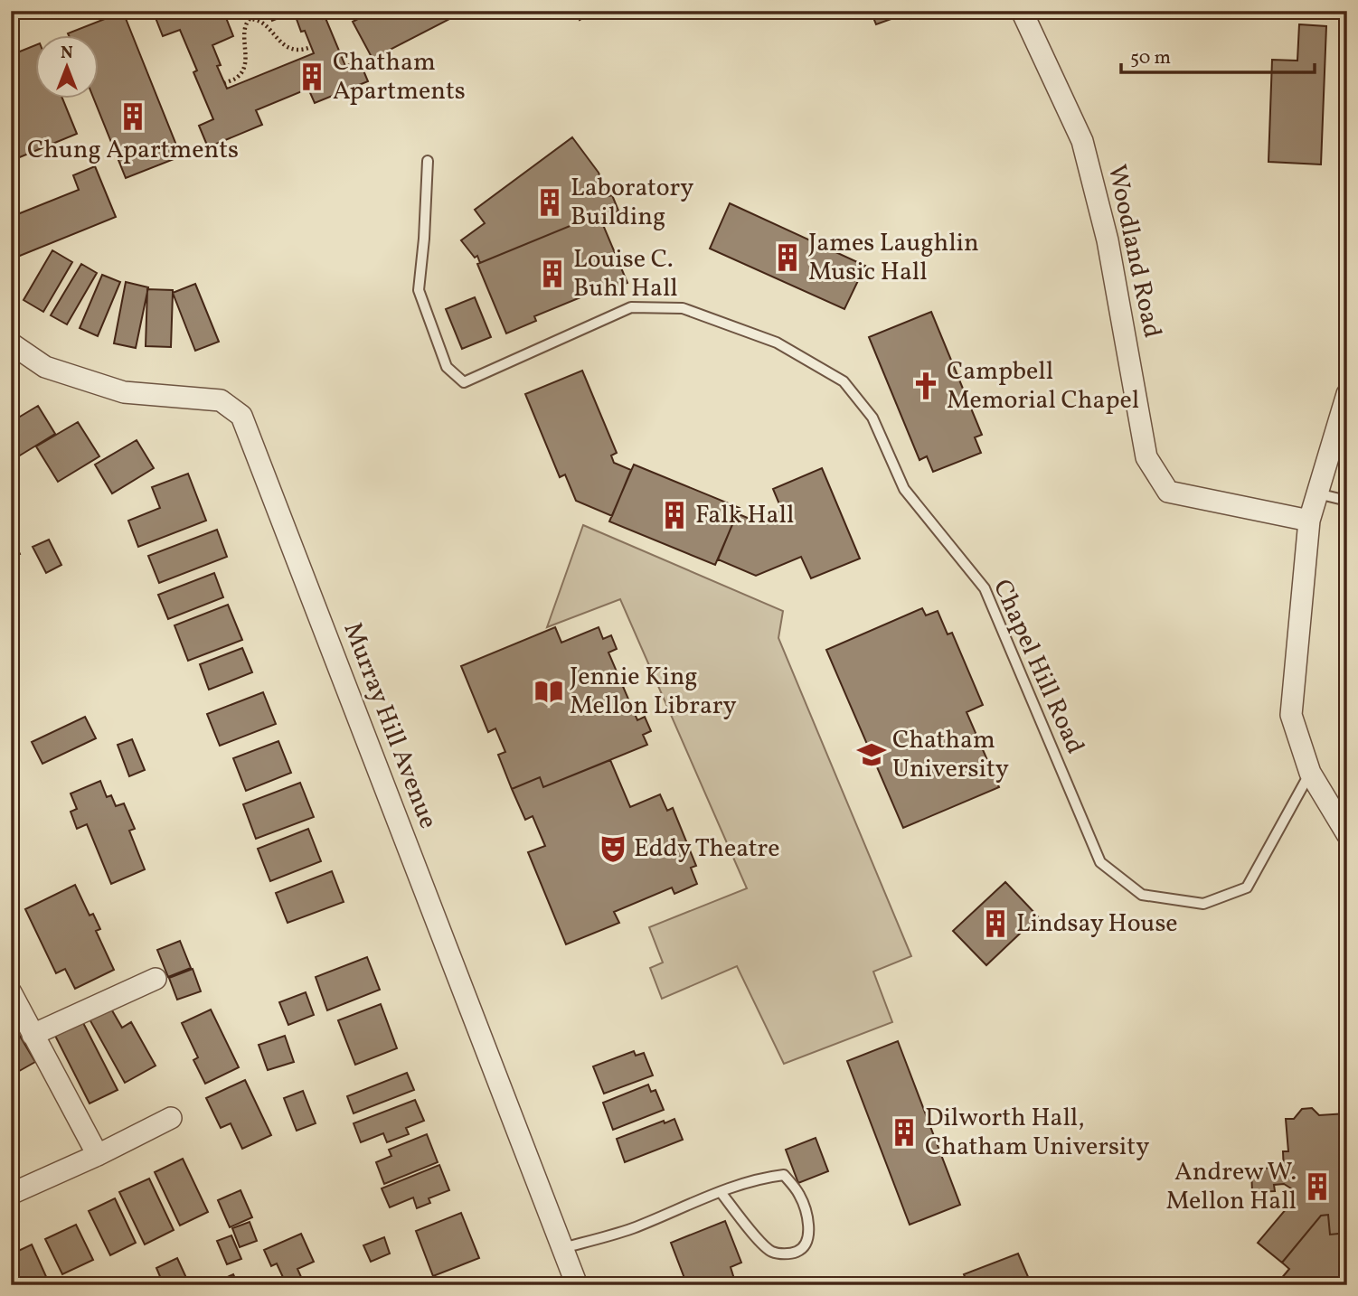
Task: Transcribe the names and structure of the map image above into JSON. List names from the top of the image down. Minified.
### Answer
{"streets":{"street":["Woodland Road","Murray Hill Avenue"],"lane":["Chapel Hill Road"]},"places":{"building":["Chatham Apartments","Chung Apartments","Laboratory Building","James Laughlin Music Hall","Louise C. Buhl Hall","Falk Hall","Lindsay House","Dilworth Hall, Chatham University","Andrew W. Mellon Hall"],"church":["Campbell Memorial Chapel"],"library":["Jennie King Mellon Library"],"school or university":["Chatham University"],"theatre":["Eddy Theatre"]},"scale_bar":"50 m","north":"top"}
